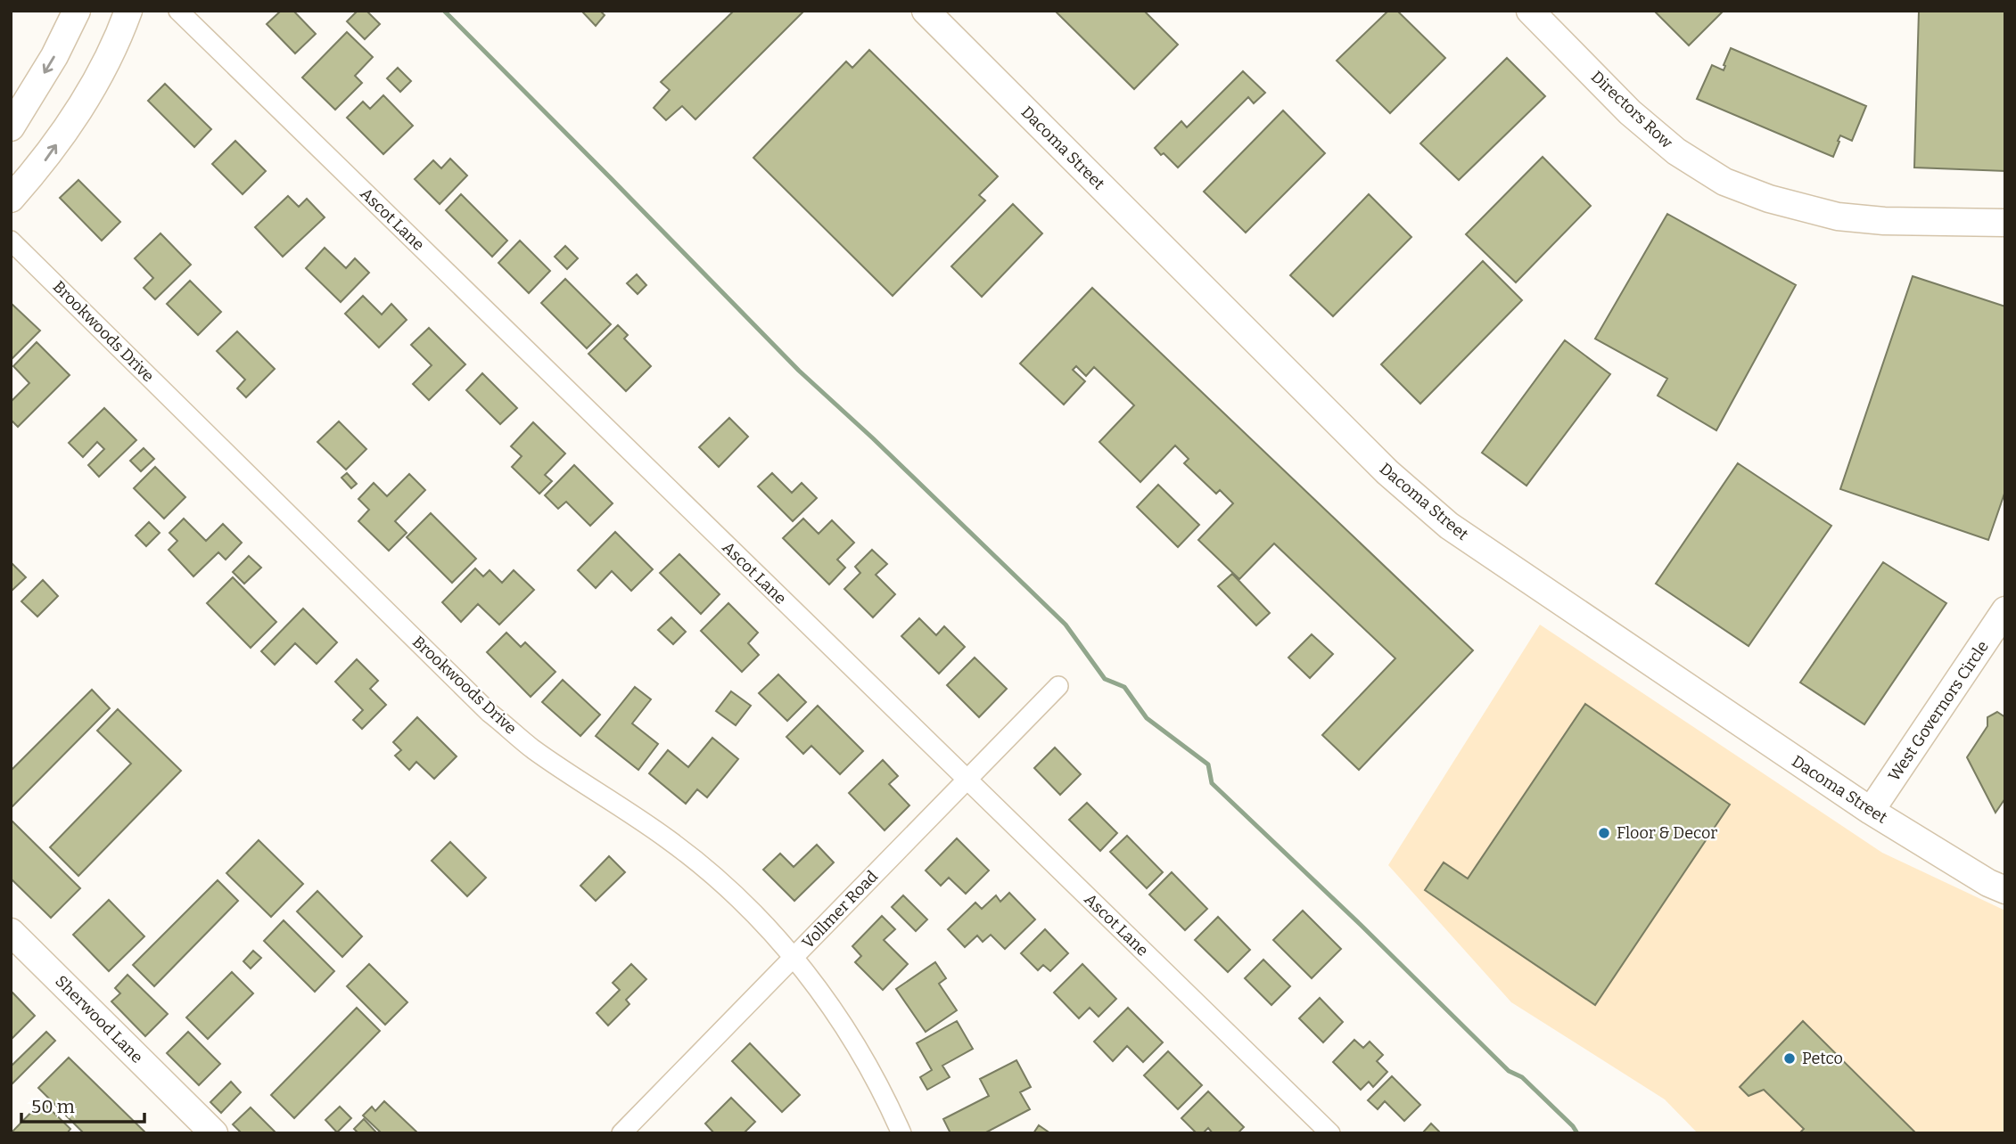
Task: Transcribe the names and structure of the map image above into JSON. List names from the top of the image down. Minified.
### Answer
{"streets":{"main road":["Directors Row","Dacoma Street","West Governors Circle","Sherwood Lane"],"street":["Ascot Lane","Brookwoods Drive","Vollmer Road"]},"crossings":[["Dacoma Street","West Governors Circle"],["Ascot Lane","Vollmer Road"],["Brookwoods Drive","Vollmer Road"]],"places":["Floor & Decor","Petco"],"scale_bar":"50 m"}
